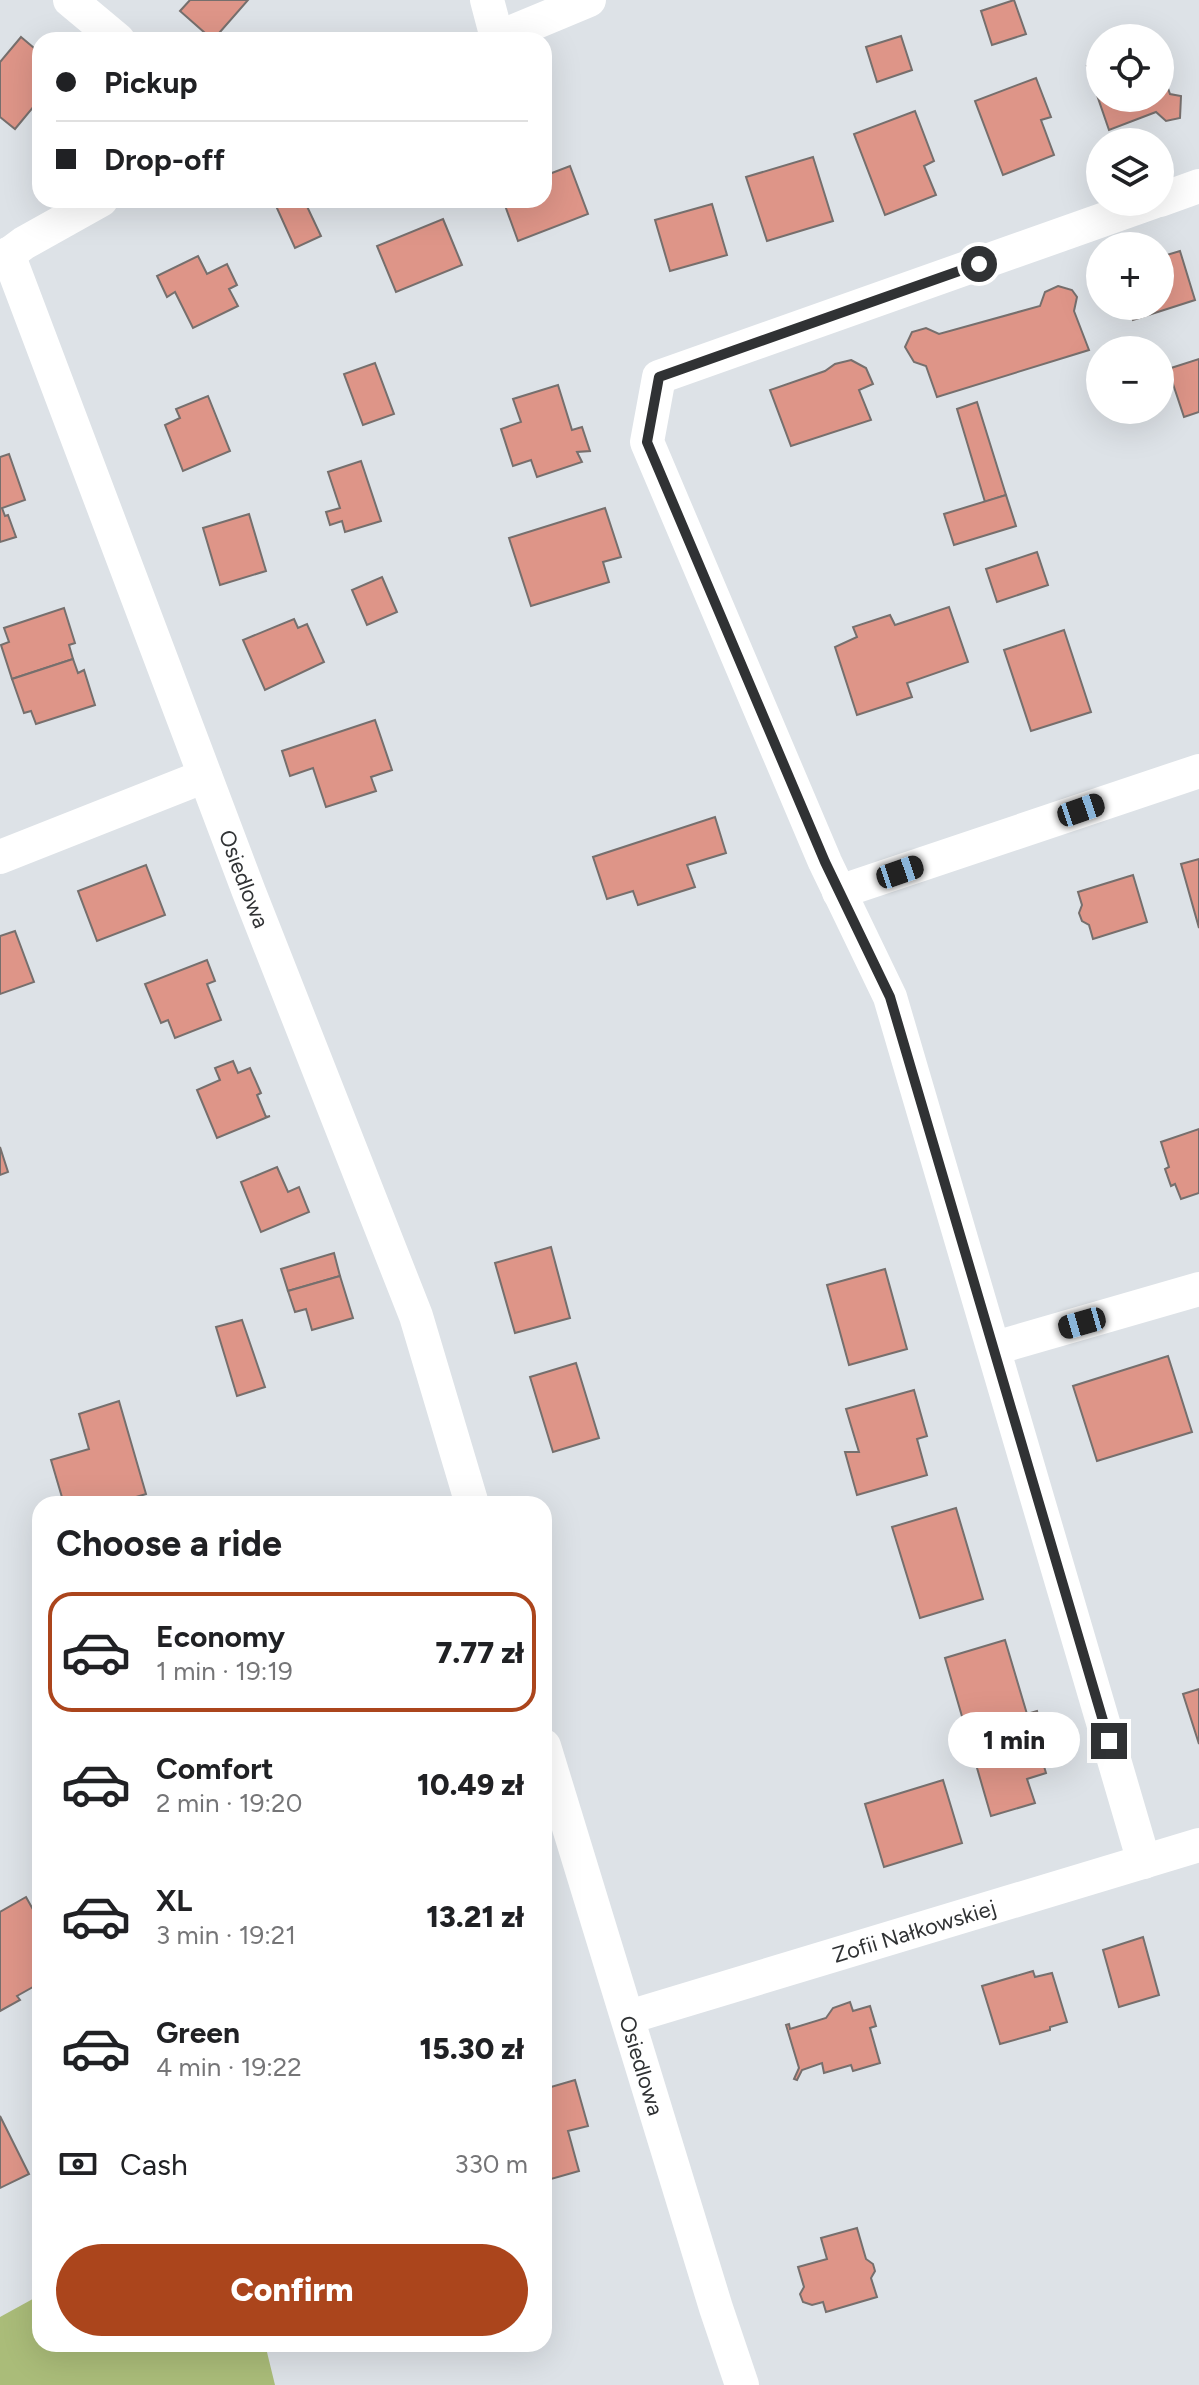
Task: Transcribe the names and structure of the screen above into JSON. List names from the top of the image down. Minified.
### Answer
{"streets":{"street":["Osiedlowa","Zofii Nałkowskiej"]},"crossings":[["Osiedlowa","Zofii Nałkowskiej"]],"page":{"map_buttons":["+","−"],"banner":["Pickup","Drop-off"],"heading":"Choose a ride","list":[{"name":"Economy","note":"1 min · 19:19","value":"7.77 zł"},{"name":"Comfort","note":"2 min · 19:20","value":"10.49 zł"},{"name":"XL","note":"3 min · 19:21","value":"13.21 zł"},{"name":"Green","note":"4 min · 19:22","value":"15.30 zł"}],"bubble":"1 min","pay":["Cash","330 m"],"buttons":"Confirm"}}
